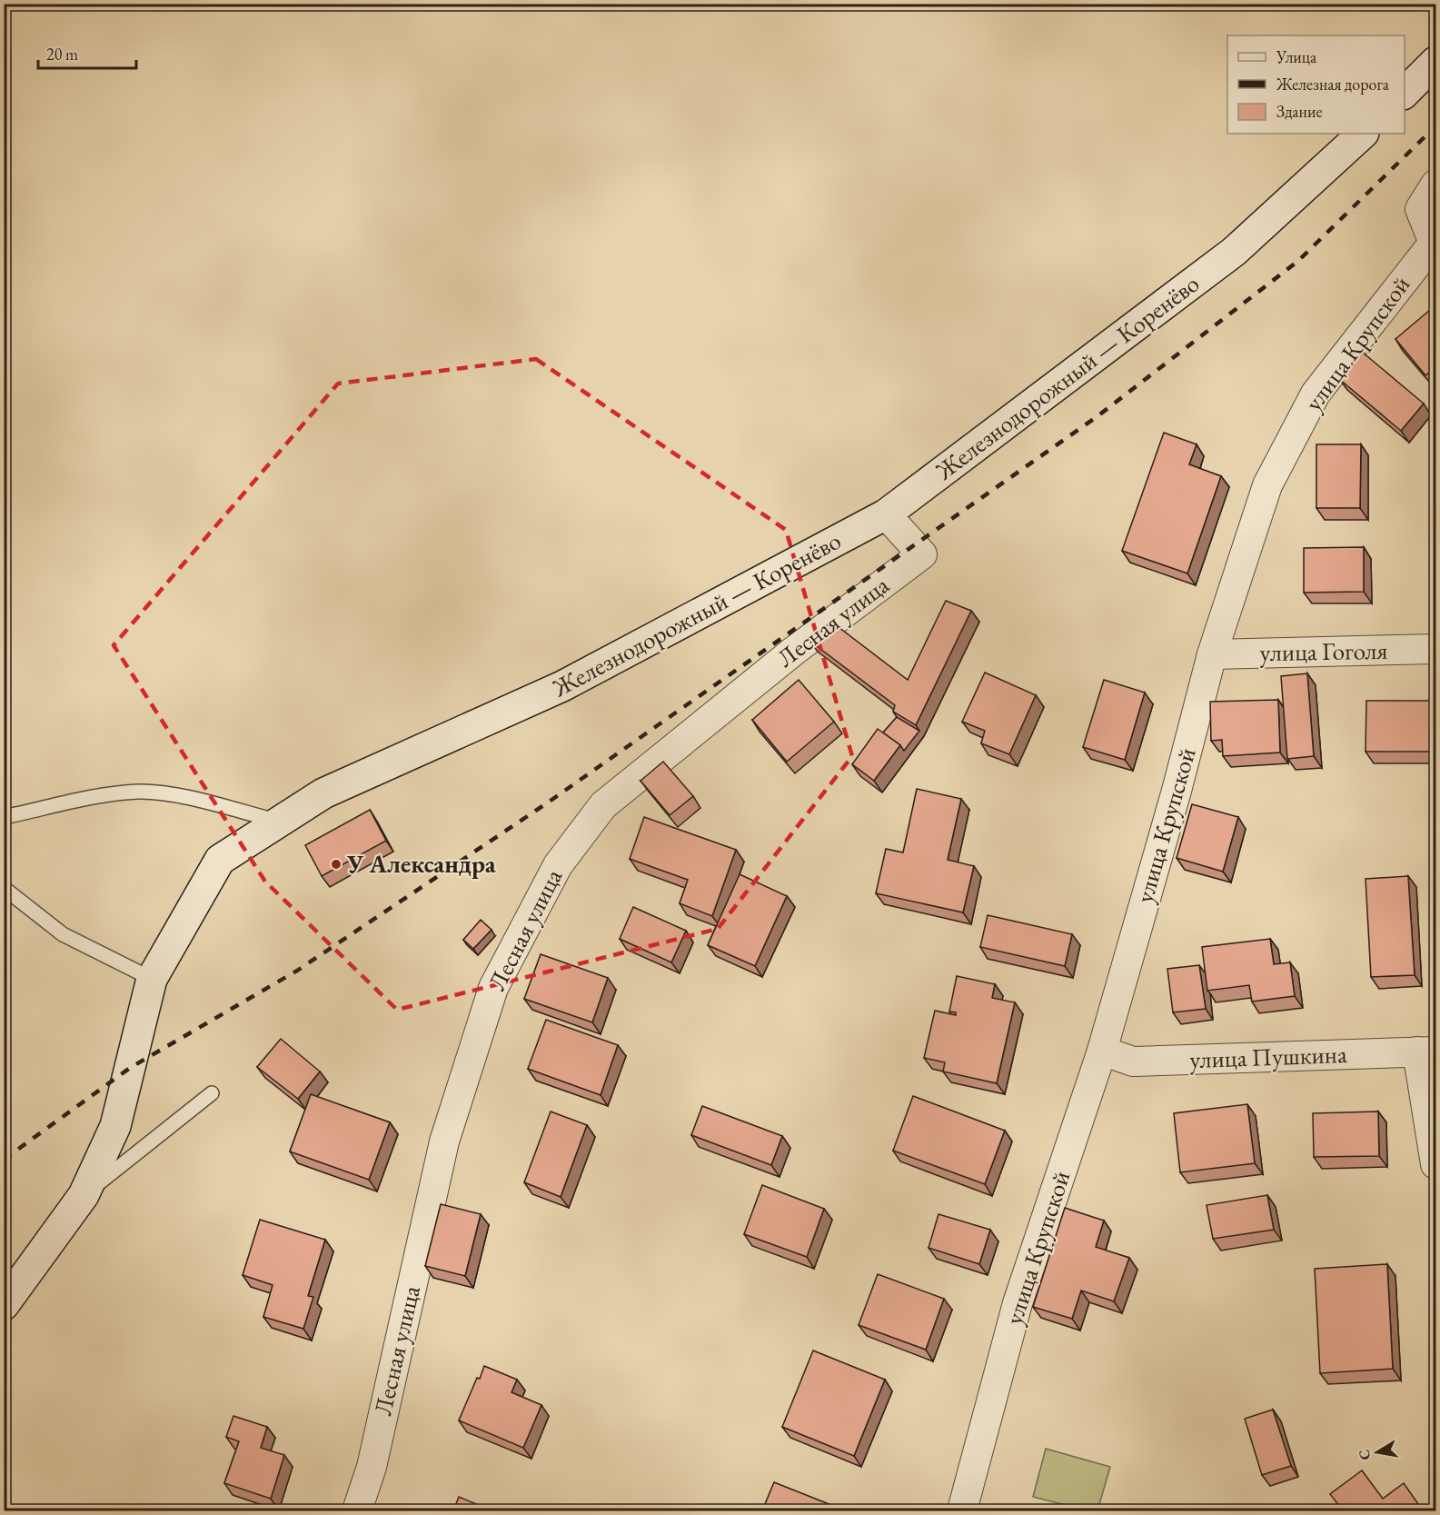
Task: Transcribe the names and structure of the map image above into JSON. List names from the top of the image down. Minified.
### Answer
{"streets":{"main road":["Железнодорожный — Коренёво"],"street":["улица Крупской","Лесная улица","улица Гоголя","улица Пушкина"]},"crossings":[["улица Крупской","улица Гоголя"],["улица Крупской","улица Пушкина"],["Железнодорожный — Коренёво","Лесная улица"]],"places":["У Александра"],"legend":["Улица","Железная дорога","Здание"],"scale_bar":"20 m","north":"left"}
